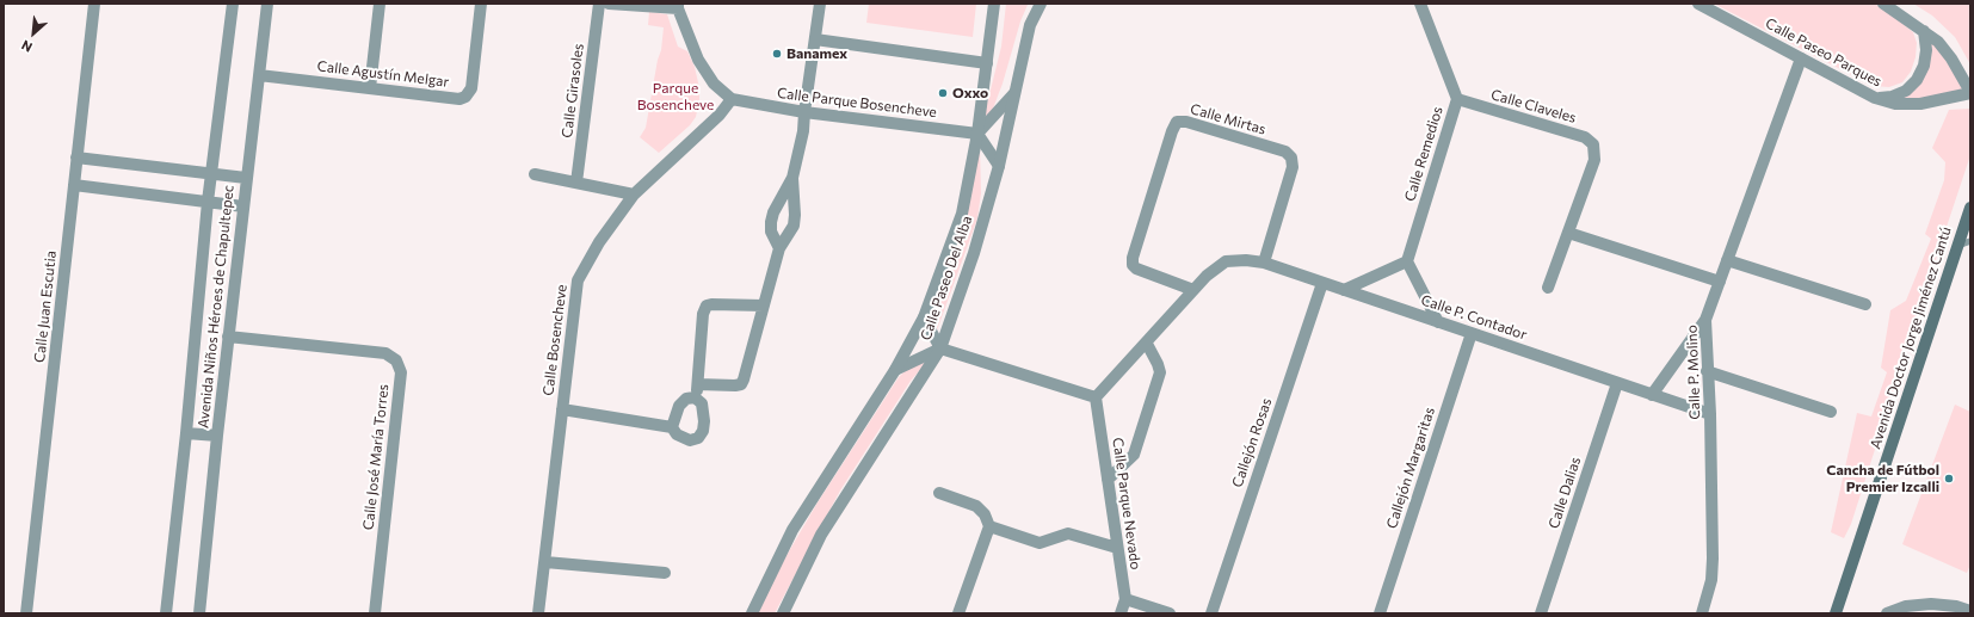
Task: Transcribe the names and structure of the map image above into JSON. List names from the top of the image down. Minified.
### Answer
{"streets":{"main road":["Avenida Doctor Jorge Jiménez Cantú"],"street":["Calle Paseo Parques","Calle Agustín Melgar","Calle Girasoles","Calle Parque Bosencheve","Calle Claveles","Calle Mirtas","Calle Remedios","Calle Paseo Del Alba","Calle Juan Escutia","Avenida Niños Héroes de Chapultepec","Calle P. Contador","Calle Bosencheve","Calle P. Molino","Callejón Rosas","Calle José María Torres","Callejón Margaritas","Calle Dalias","Calle Parque Nevado"]},"crossings":[["Calle Paseo Parques","Calle P. Molino"],["Calle Agustín Melgar","Avenida Niños Héroes de Chapultepec"],["Calle Parque Bosencheve","Calle Paseo Del Alba"],["Calle Parque Bosencheve","Calle Bosencheve"],["Calle Claveles","Calle Remedios"],["Calle Mirtas","Calle P. Contador"],["Avenida Niños Héroes de Chapultepec","Calle José María Torres"],["Calle P. Contador","Calle P. Molino"],["Calle P. Contador","Callejón Rosas"],["Calle P. Contador","Callejón Margaritas"],["Calle P. Contador","Calle Dalias"]],"parks":["Parque Bosencheve"],"places":["Banamex","Oxxo","Cancha de Fútbol Premier Izcalli"],"north":"bottom left"}
